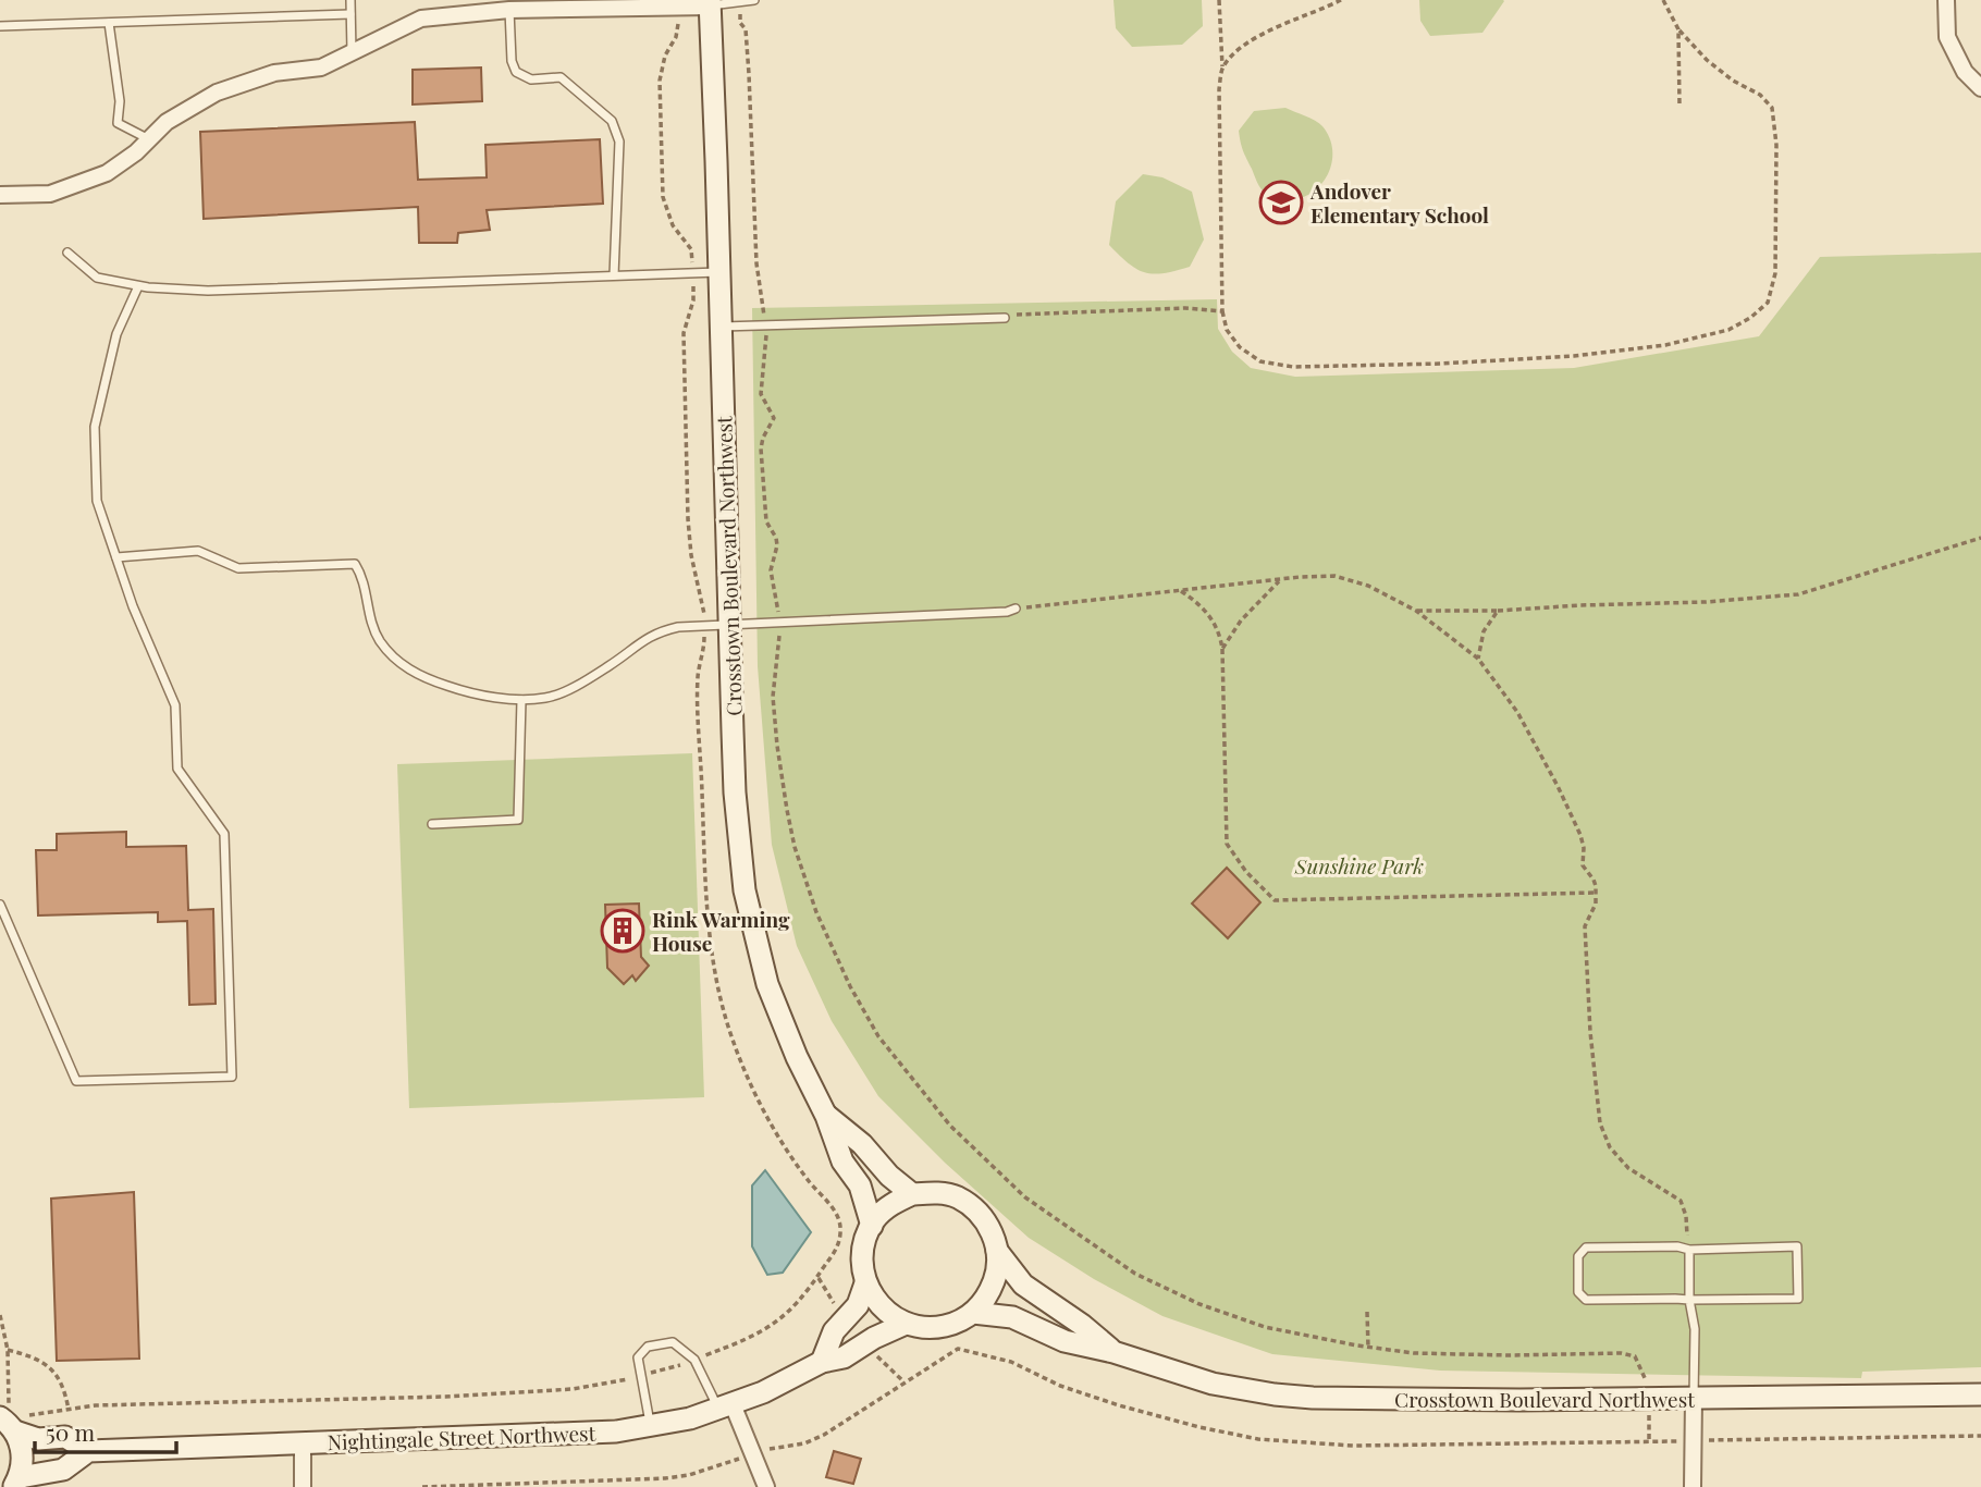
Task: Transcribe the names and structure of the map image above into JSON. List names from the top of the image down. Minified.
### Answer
{"streets":{"street":["Crosstown Boulevard Northwest","Nightingale Street Northwest"]},"crossings":[["Crosstown Boulevard Northwest","Nightingale Street Northwest"]],"parks":["Sunshine Park"],"places":{"school or university":["Andover Elementary School"],"building":["Rink Warming House"]},"scale_bar":"50 m"}
